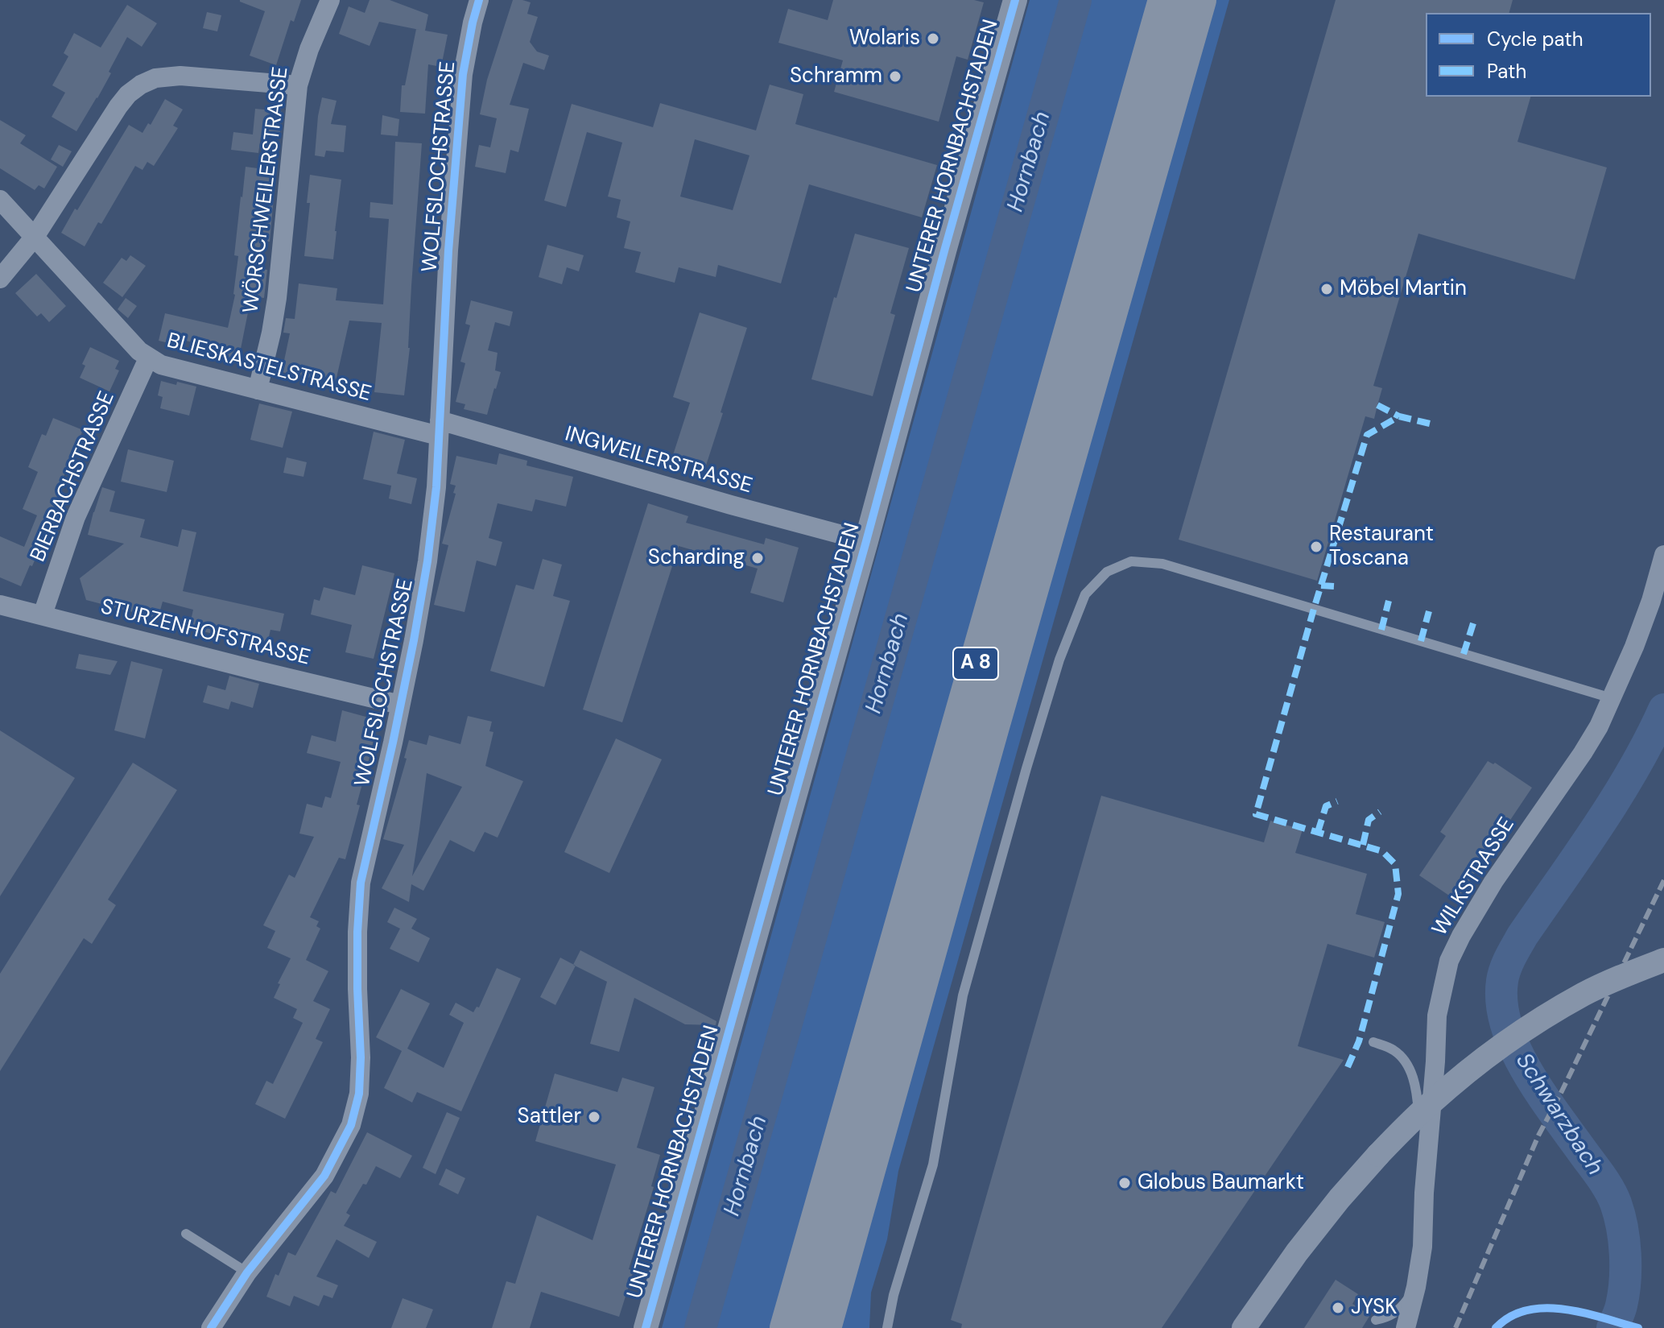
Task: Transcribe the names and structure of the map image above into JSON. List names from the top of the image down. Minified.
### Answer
{"streets":{"highway":["A 8"],"street":["UNTERER HORNBACHSTADEN","WOLFSLOCHSTRASSE","WÖRSCHWEILERSTRASSE","BLIESKASTELSTRASSE","INGWEILERSTRASSE","BIERBACHSTRASSE","STURZENHOFSTRASSE","WILKSTRASSE"]},"crossings":[["UNTERER HORNBACHSTADEN","INGWEILERSTRASSE"],["WOLFSLOCHSTRASSE","BLIESKASTELSTRASSE"],["WOLFSLOCHSTRASSE","INGWEILERSTRASSE"],["WOLFSLOCHSTRASSE","STURZENHOFSTRASSE"],["WÖRSCHWEILERSTRASSE","BLIESKASTELSTRASSE"],["BLIESKASTELSTRASSE","INGWEILERSTRASSE"],["BLIESKASTELSTRASSE","BIERBACHSTRASSE"],["BIERBACHSTRASSE","STURZENHOFSTRASSE"]],"water":["Hornbach","Schwarzbach"],"places":["Wolaris","Schramm","Möbel Martin","Restaurant Toscana","Scharding","Sattler","Globus Baumarkt","JYSK"],"legend":["Cycle path","Path"]}
